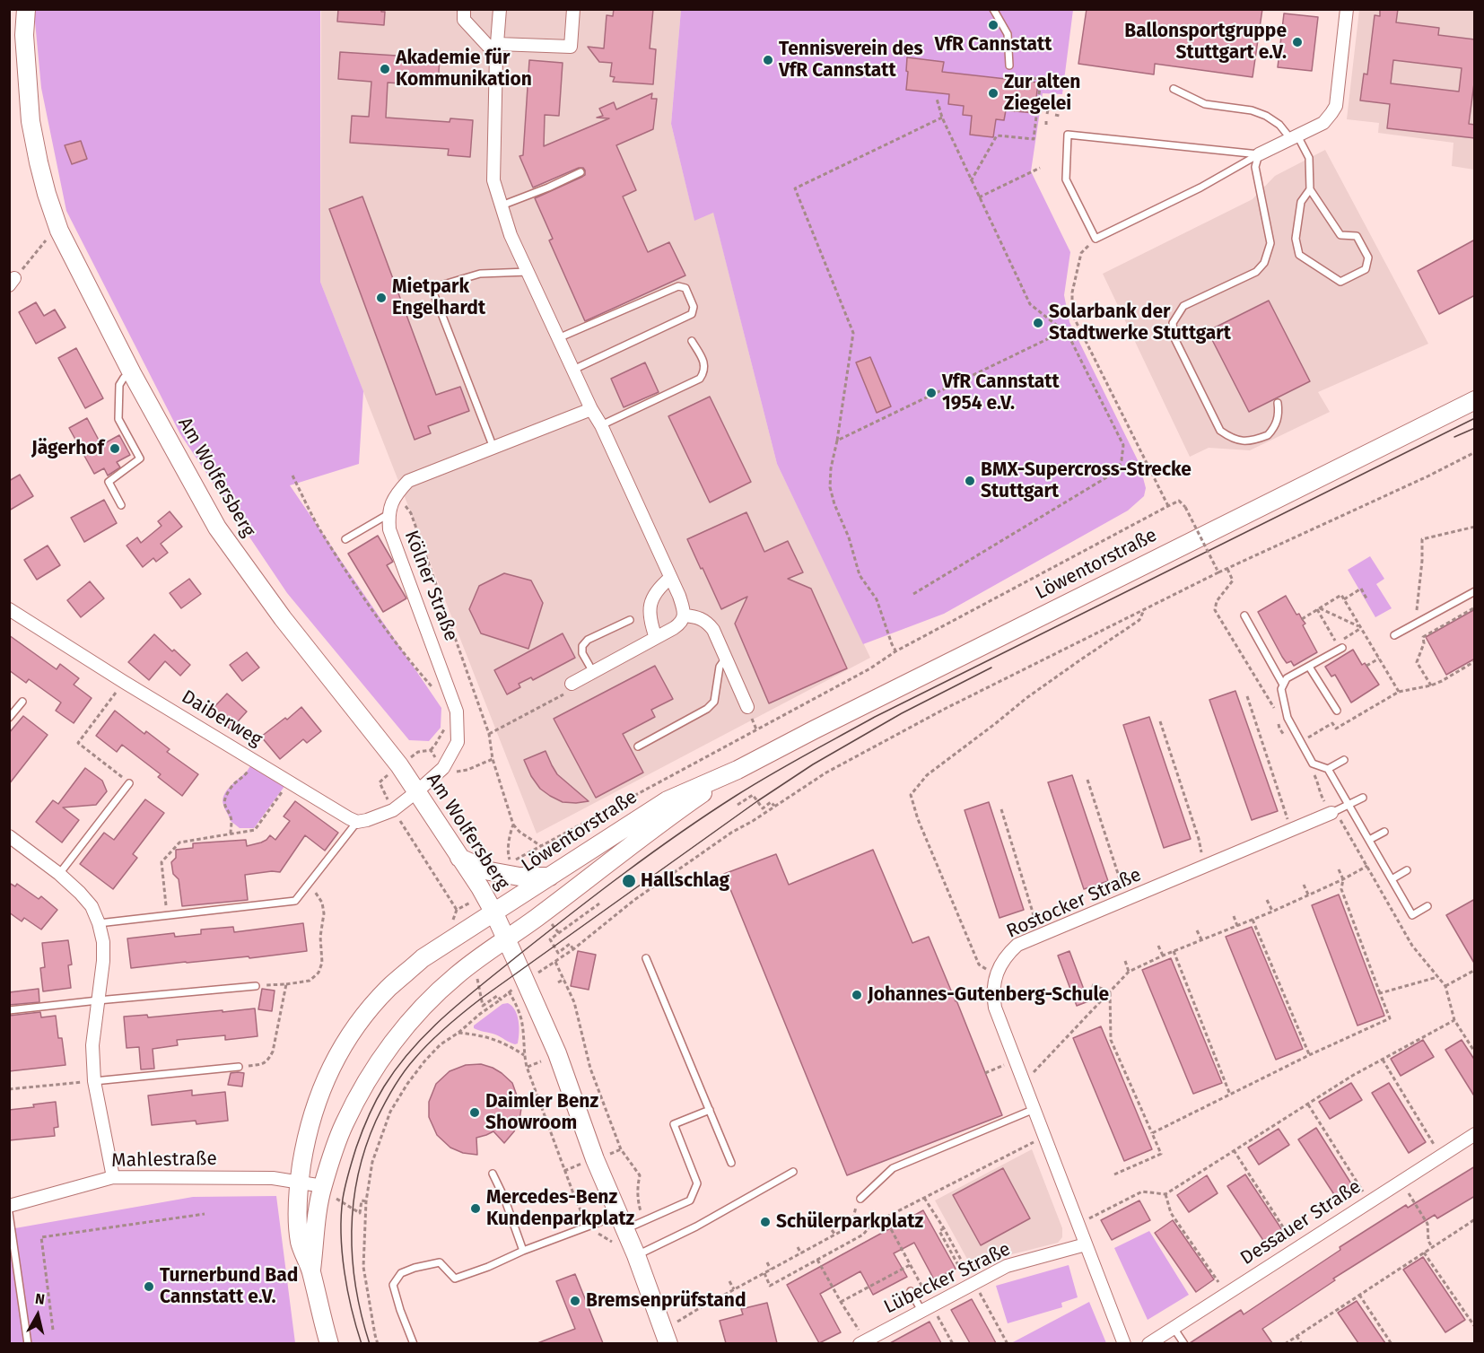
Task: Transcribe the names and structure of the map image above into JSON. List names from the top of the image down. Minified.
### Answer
{"streets":{"main road":["Am Wolfersberg","Löwentorstraße"],"street":["Kölner Straße","Daiberweg","Rostocker Straße","Mahlestraße","Dessauer Straße","Lübecker Straße"]},"crossings":[["Am Wolfersberg","Löwentorstraße"],["Am Wolfersberg","Kölner Straße"],["Löwentorstraße","Mahlestraße"],["Rostocker Straße","Lübecker Straße"]],"places":["VfR Cannstatt","Ballonsportgruppe Stuttgart e.V.","Tennisverein des VfR Cannstatt","Akademie für Kommunikation","Zur alten Ziegelei","Mietpark Engelhardt","Solarbank der Stadtwerke Stuttgart","VfR Cannstatt 1954 e.V.","Jägerhof","BMX-Supercross-Strecke Stuttgart","Hallschlag","Johannes-Gutenberg-Schule","Daimler Benz Showroom","Mercedes-Benz Kundenparkplatz","Schülerparkplatz","Turnerbund Bad Cannstatt e.V.","Bremsenprüfstand"],"north":"top"}
